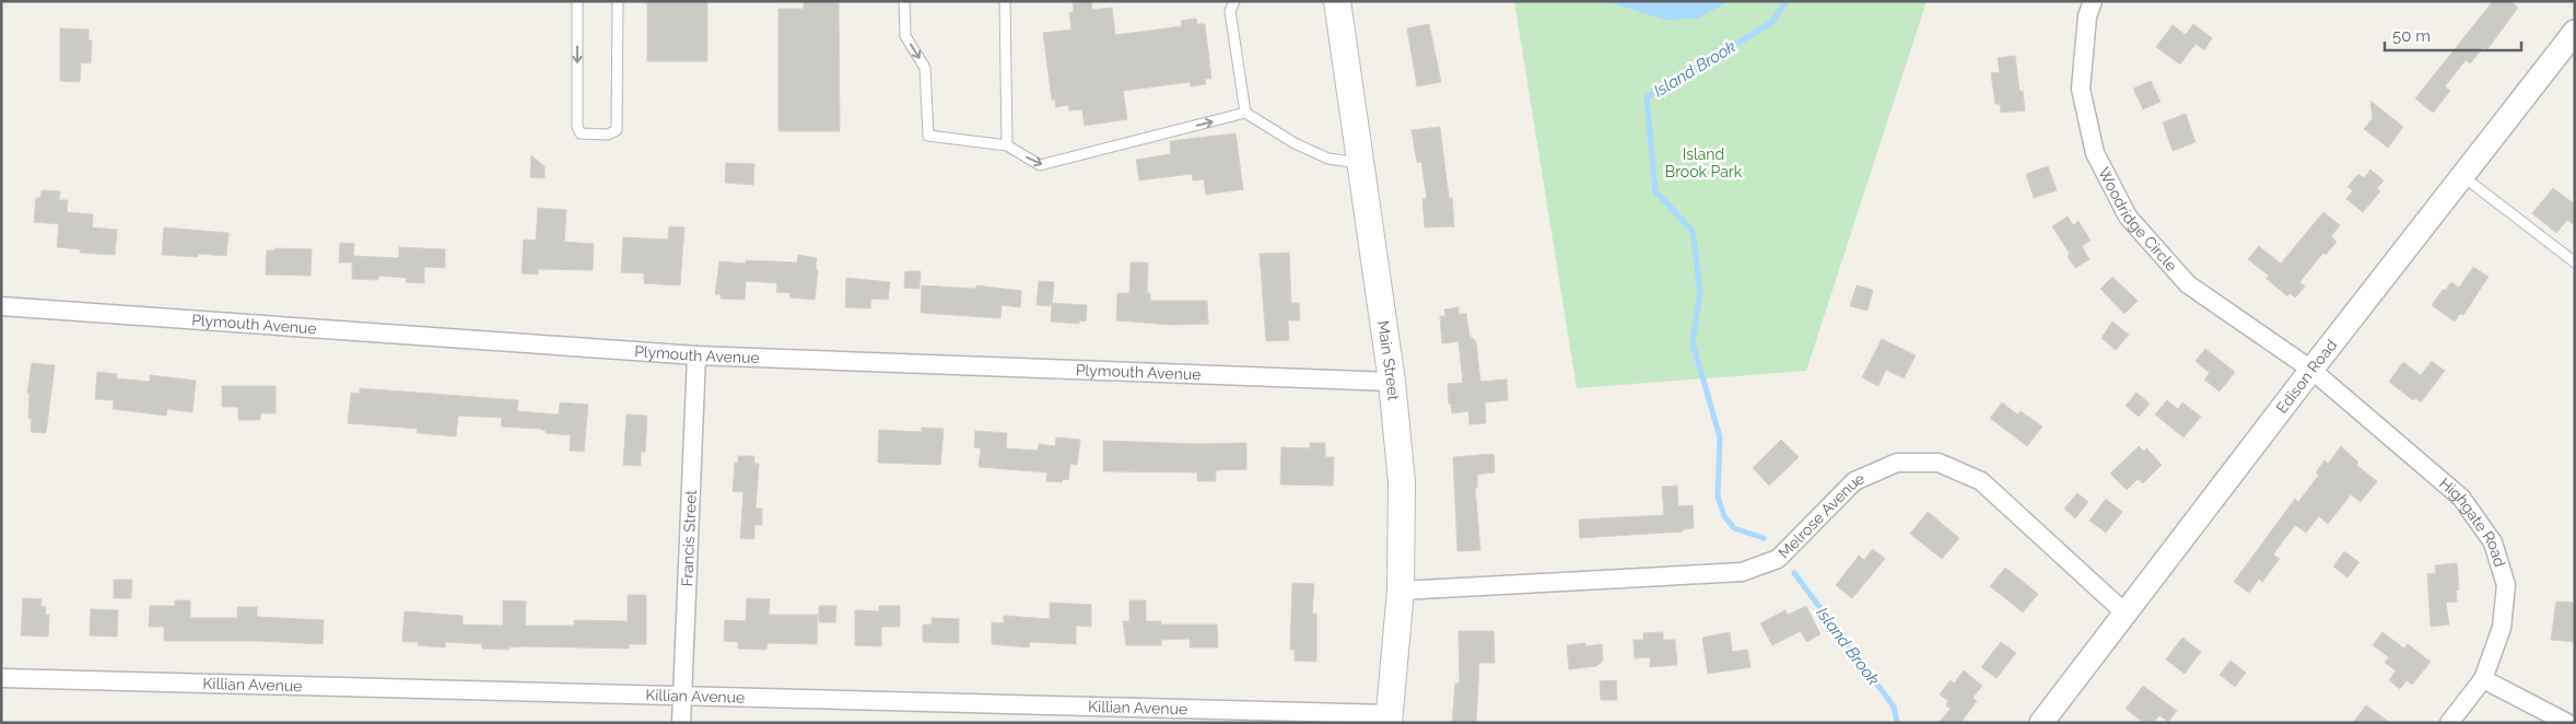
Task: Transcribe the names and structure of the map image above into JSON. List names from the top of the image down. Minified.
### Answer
{"streets":{"main road":["Main Street"],"street":["Woodridge Circle","Plymouth Avenue","Edison Road","Melrose Avenue","Highgate Road","Francis Street","Killian Avenue"]},"crossings":[["Woodridge Circle","Edison Road"],["Woodridge Circle","Highgate Road"],["Plymouth Avenue","Main Street"],["Plymouth Avenue","Francis Street"],["Main Street","Melrose Avenue"],["Main Street","Killian Avenue"],["Edison Road","Melrose Avenue"],["Edison Road","Highgate Road"],["Francis Street","Killian Avenue"]],"water":["Island Brook"],"parks":["Island Brook Park"],"scale_bar":"50 m"}
